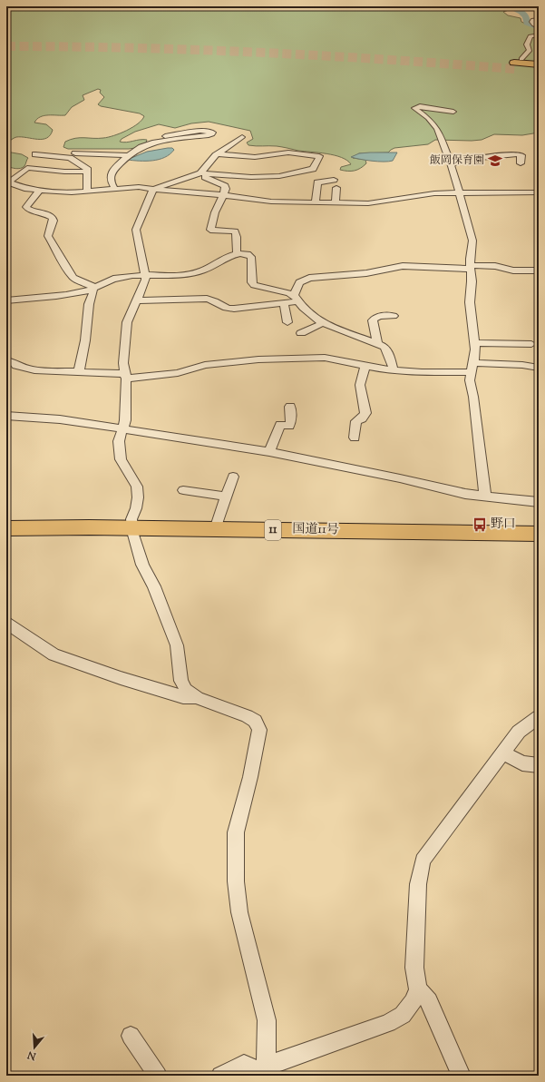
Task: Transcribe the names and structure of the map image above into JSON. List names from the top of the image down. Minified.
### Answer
{"streets":{"highway":["11","国道11号"]},"places":{"school or university":["飯岡保育園"],"bus stop":["野口"]},"north":"bottom"}
